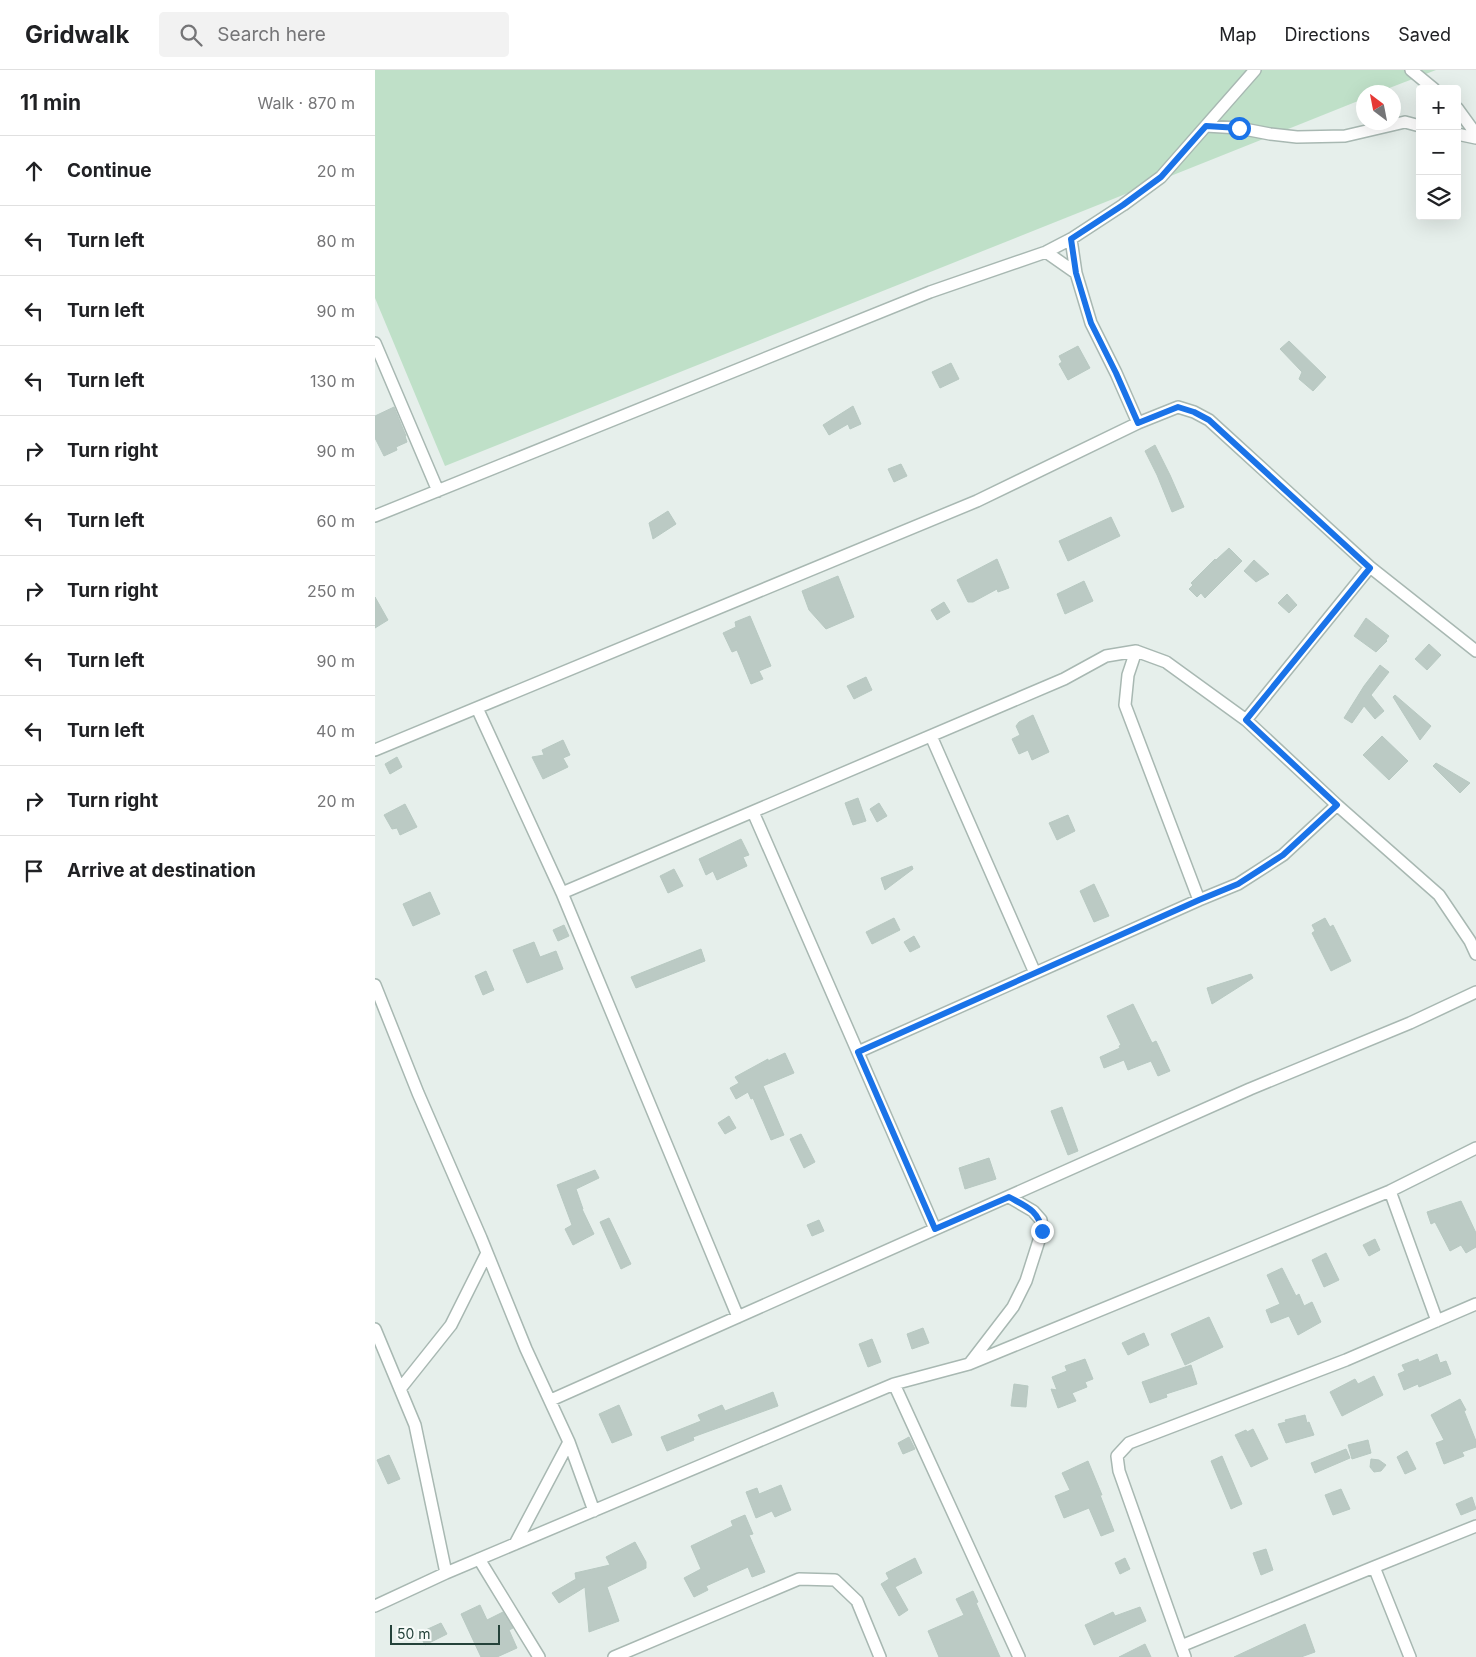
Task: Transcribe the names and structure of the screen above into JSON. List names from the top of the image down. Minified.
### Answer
{"scale_bar":"50 m","north":"top left","page":{"header":"Gridwalk","search":"Search here","nav":["Map","Directions","Saved"],"heading":["11 min","Walk · 870 m"],"map_buttons":["+","−"],"list":[["Continue","20 m"],["Turn left","80 m"],["Turn left","90 m"],["Turn left","130 m"],["Turn right","90 m"],["Turn left","60 m"],["Turn right","250 m"],["Turn left","90 m"],["Turn left","40 m"],["Turn right","20 m"],"Arrive at destination"],"scale":"50 m"}}
